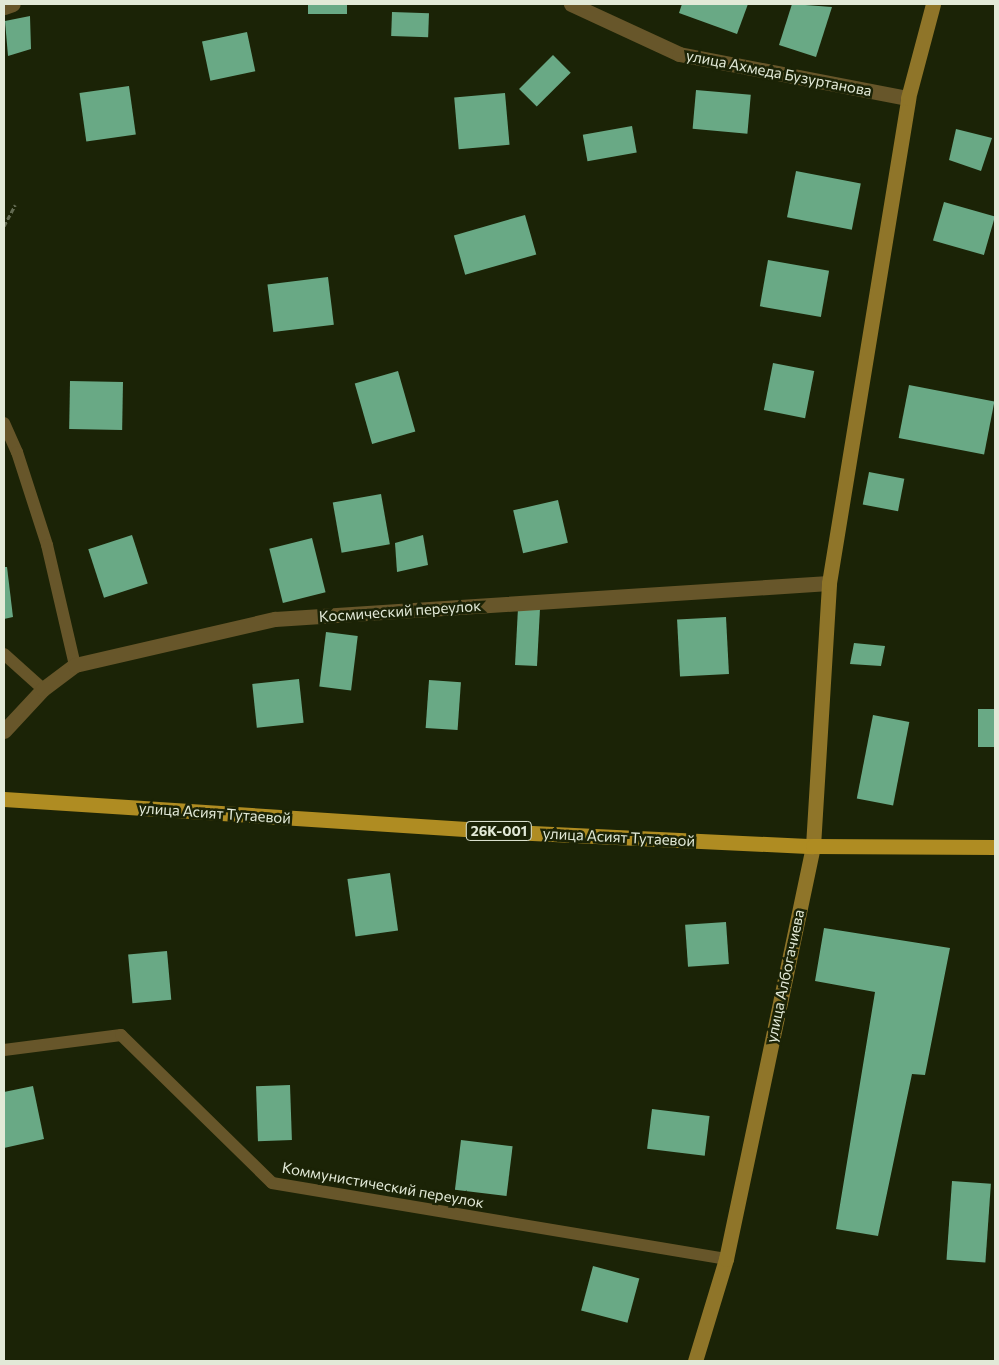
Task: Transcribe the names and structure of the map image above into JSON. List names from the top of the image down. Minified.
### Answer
{"streets":{"main road":["улица Асият Тутаевой","26К-001"],"street":["улица Ахмеда Бузуртанова","Космический переулок","улица Албогачиева"],"lane":["Коммунистический переулок"]},"crossings":[["улица Ахмеда Бузуртанова","улица Албогачиева"],["Космический переулок","улица Албогачиева"],["улица Асият Тутаевой","улица Албогачиева"],["улица Албогачиева","Коммунистический переулок"]]}
